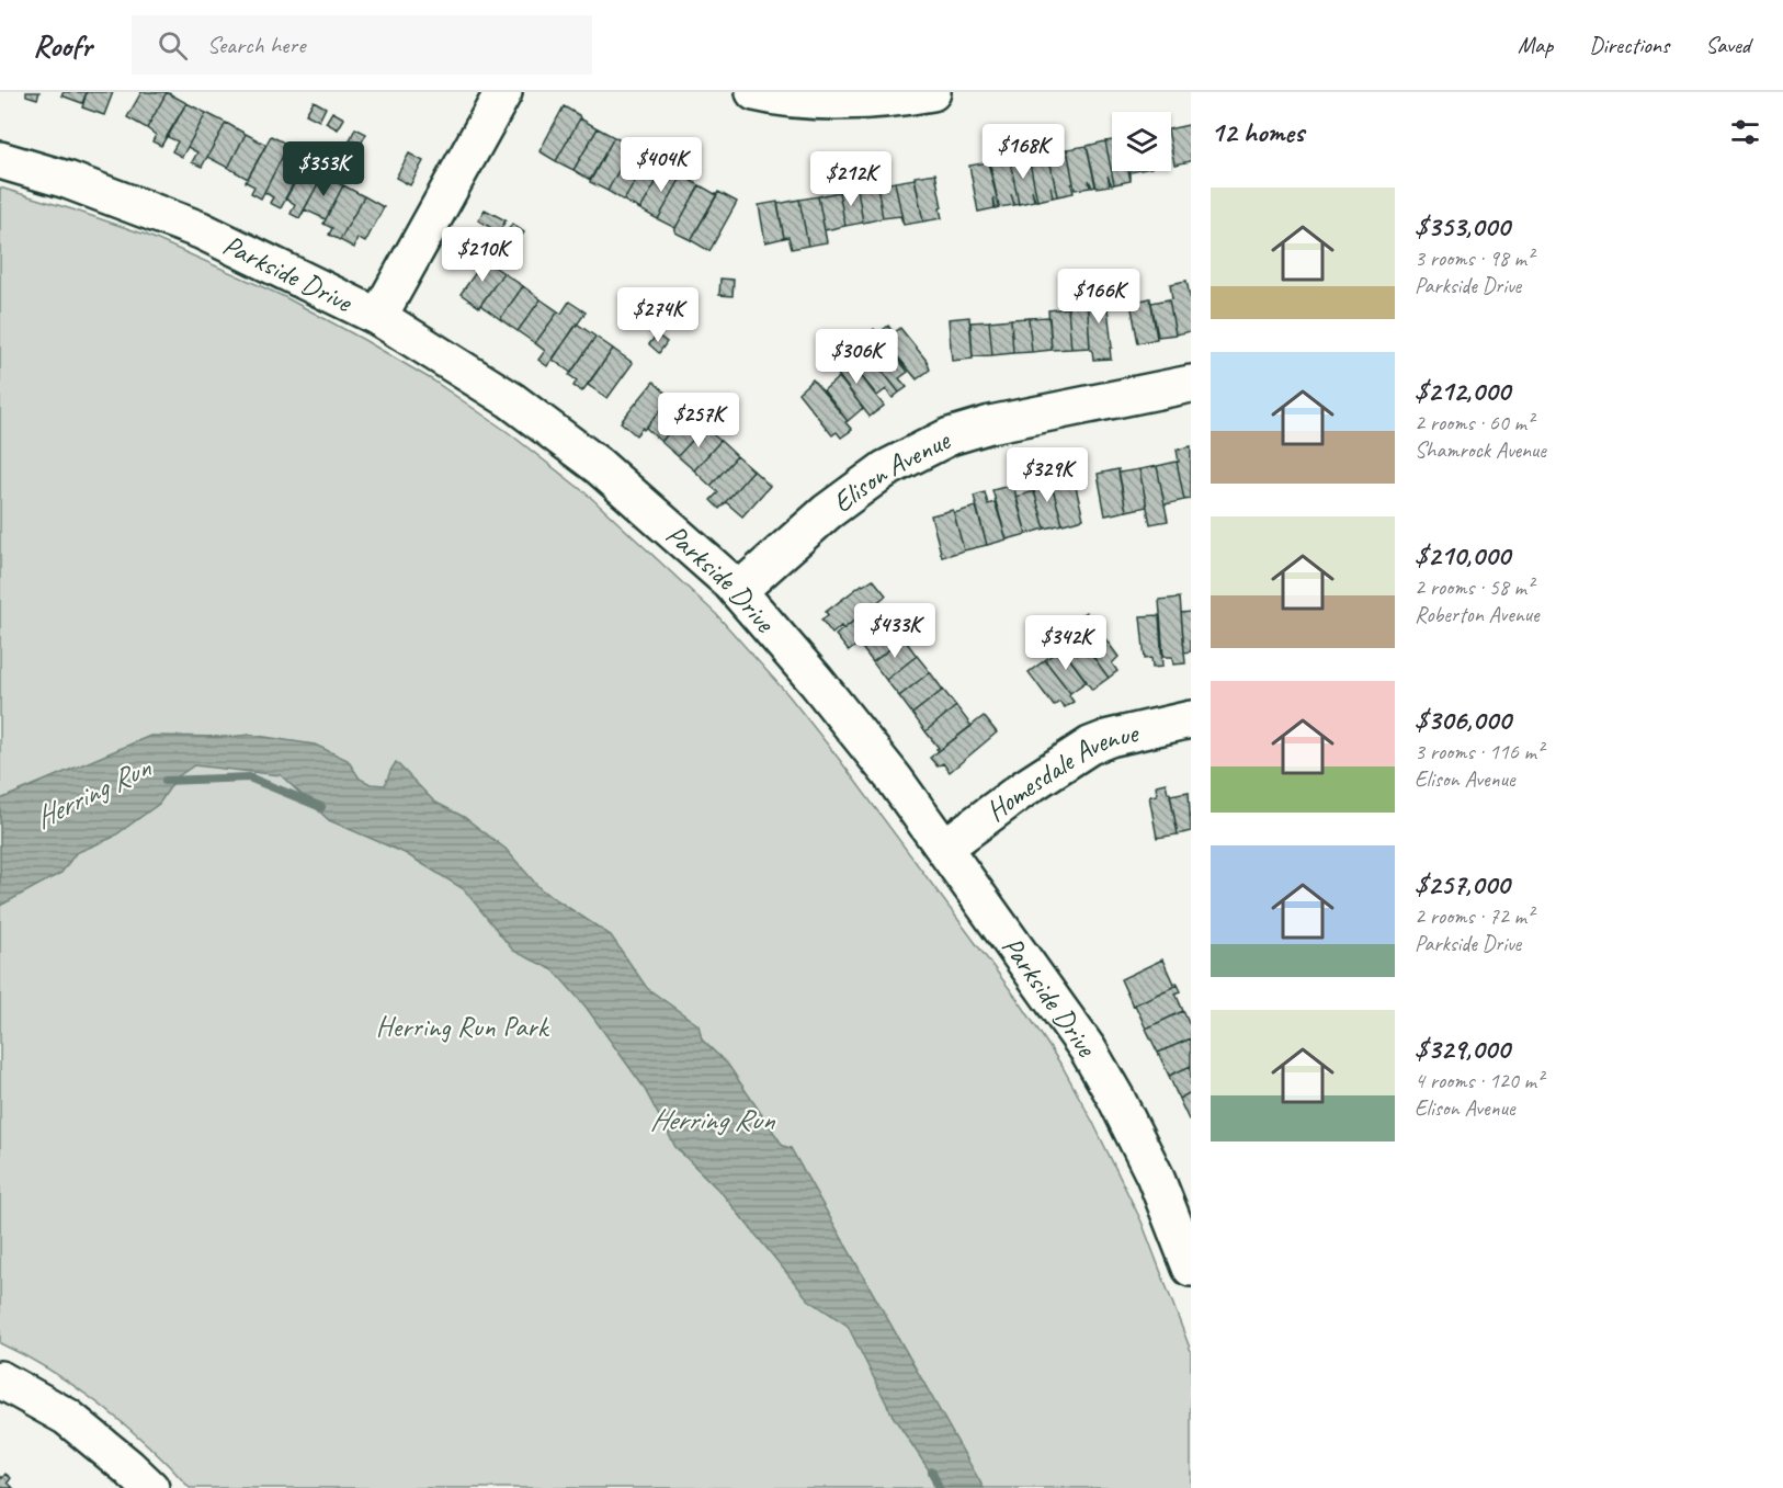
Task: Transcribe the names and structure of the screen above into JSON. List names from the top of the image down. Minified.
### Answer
{"streets":{"street":["Parkside Drive","Elison Avenue","Homesdale Avenue"]},"crossings":[["Parkside Drive","Elison Avenue"],["Parkside Drive","Homesdale Avenue"]],"water":["Herring Run"],"parks":["Herring Run Park"],"page":{"header":"Roofr","search":"Search here","nav":["Map","Directions","Saved"],"heading":"12 homes","price":["$168K","$404K","$353K","$212K","$210K","$166K","$274K","$306K","$257K","$329K","$433K","$342K"],"list":[{"name":"$353,000","note":"3 rooms · 98 m² · Parkside Drive"},{"name":"$212,000","note":"2 rooms · 60 m² · Shamrock Avenue"},{"name":"$210,000","note":"2 rooms · 58 m² · Roberton Avenue"},{"name":"$306,000","note":"3 rooms · 116 m² · Elison Avenue"},{"name":"$257,000","note":"2 rooms · 72 m² · Parkside Drive"},{"name":"$329,000","note":"4 rooms · 120 m² · Elison Avenue"}]}}
